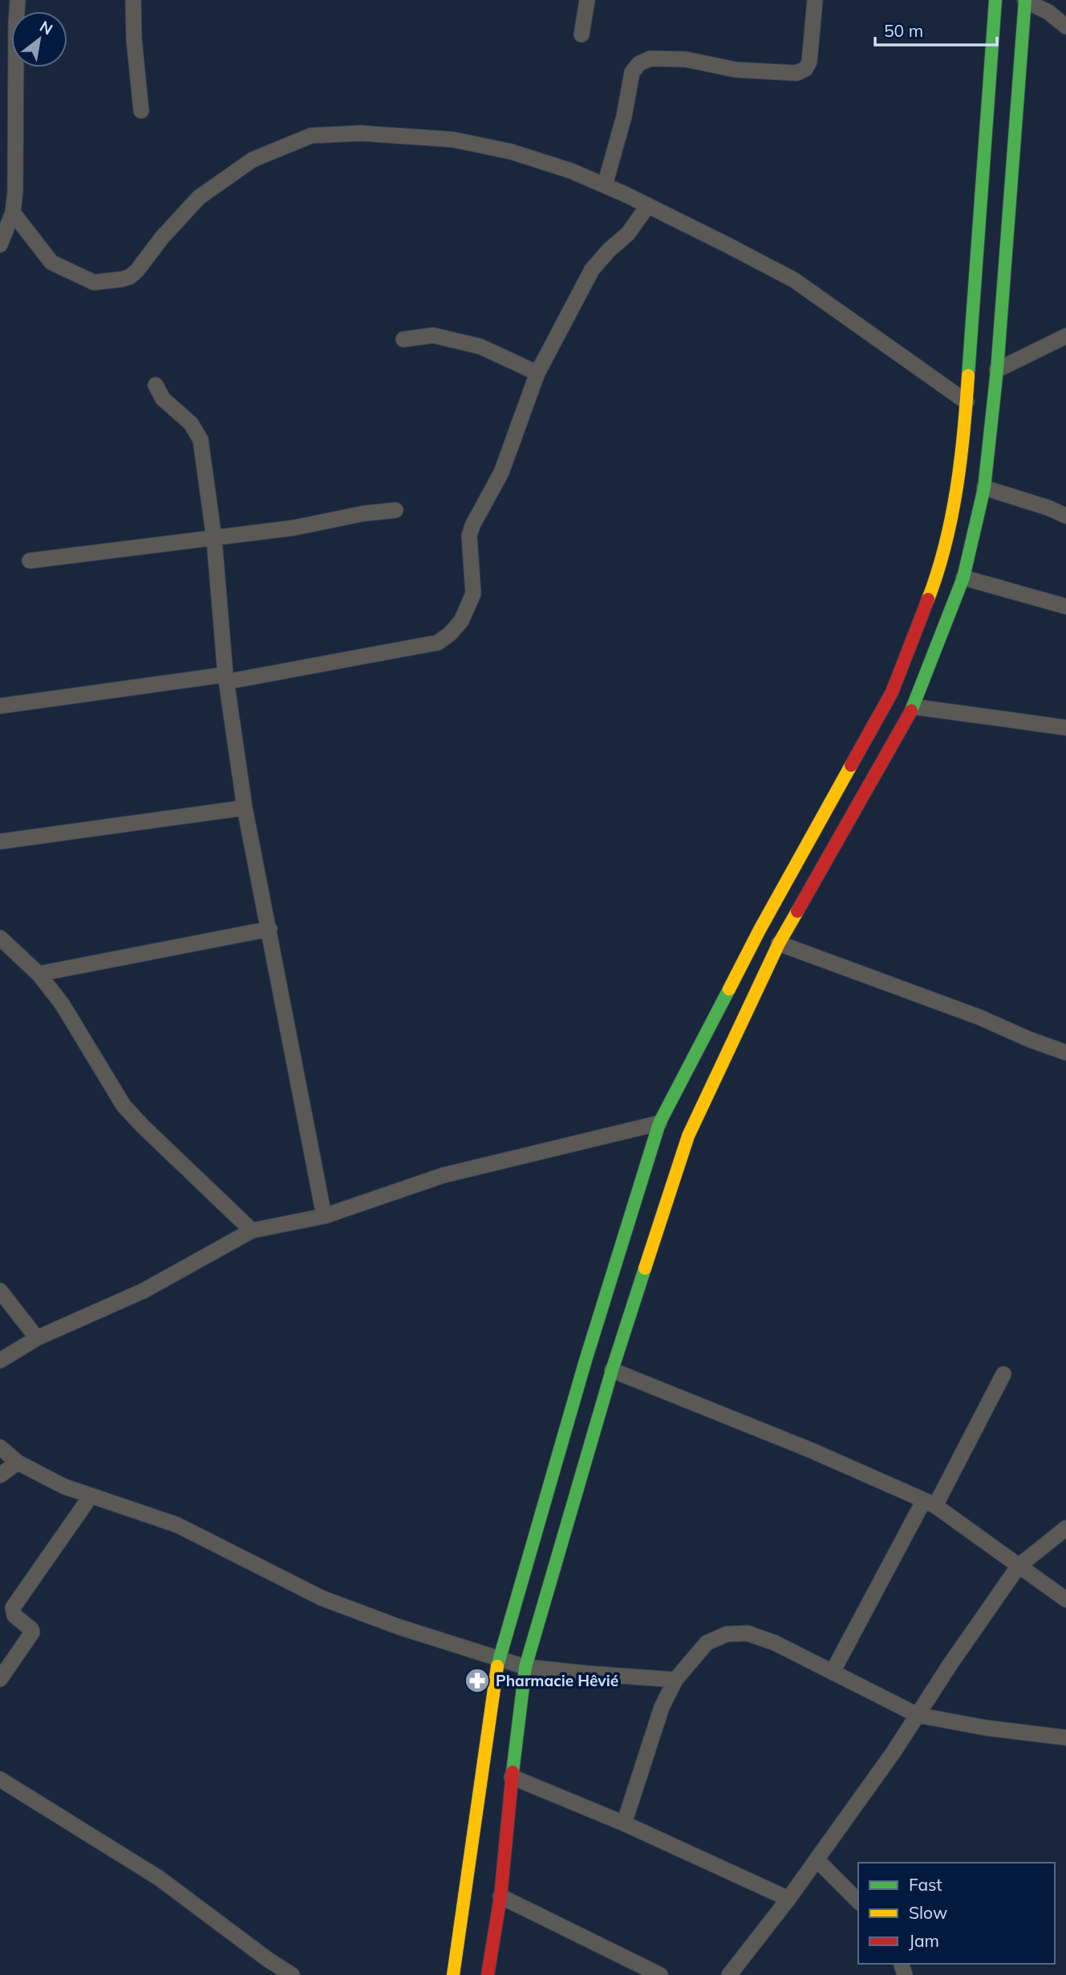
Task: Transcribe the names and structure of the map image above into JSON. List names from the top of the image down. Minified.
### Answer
{"places":{"pharmacy":["Pharmacie Hêvié"]},"legend":["Fast","Slow","Jam"],"scale_bar":"50 m","north":"top right"}
